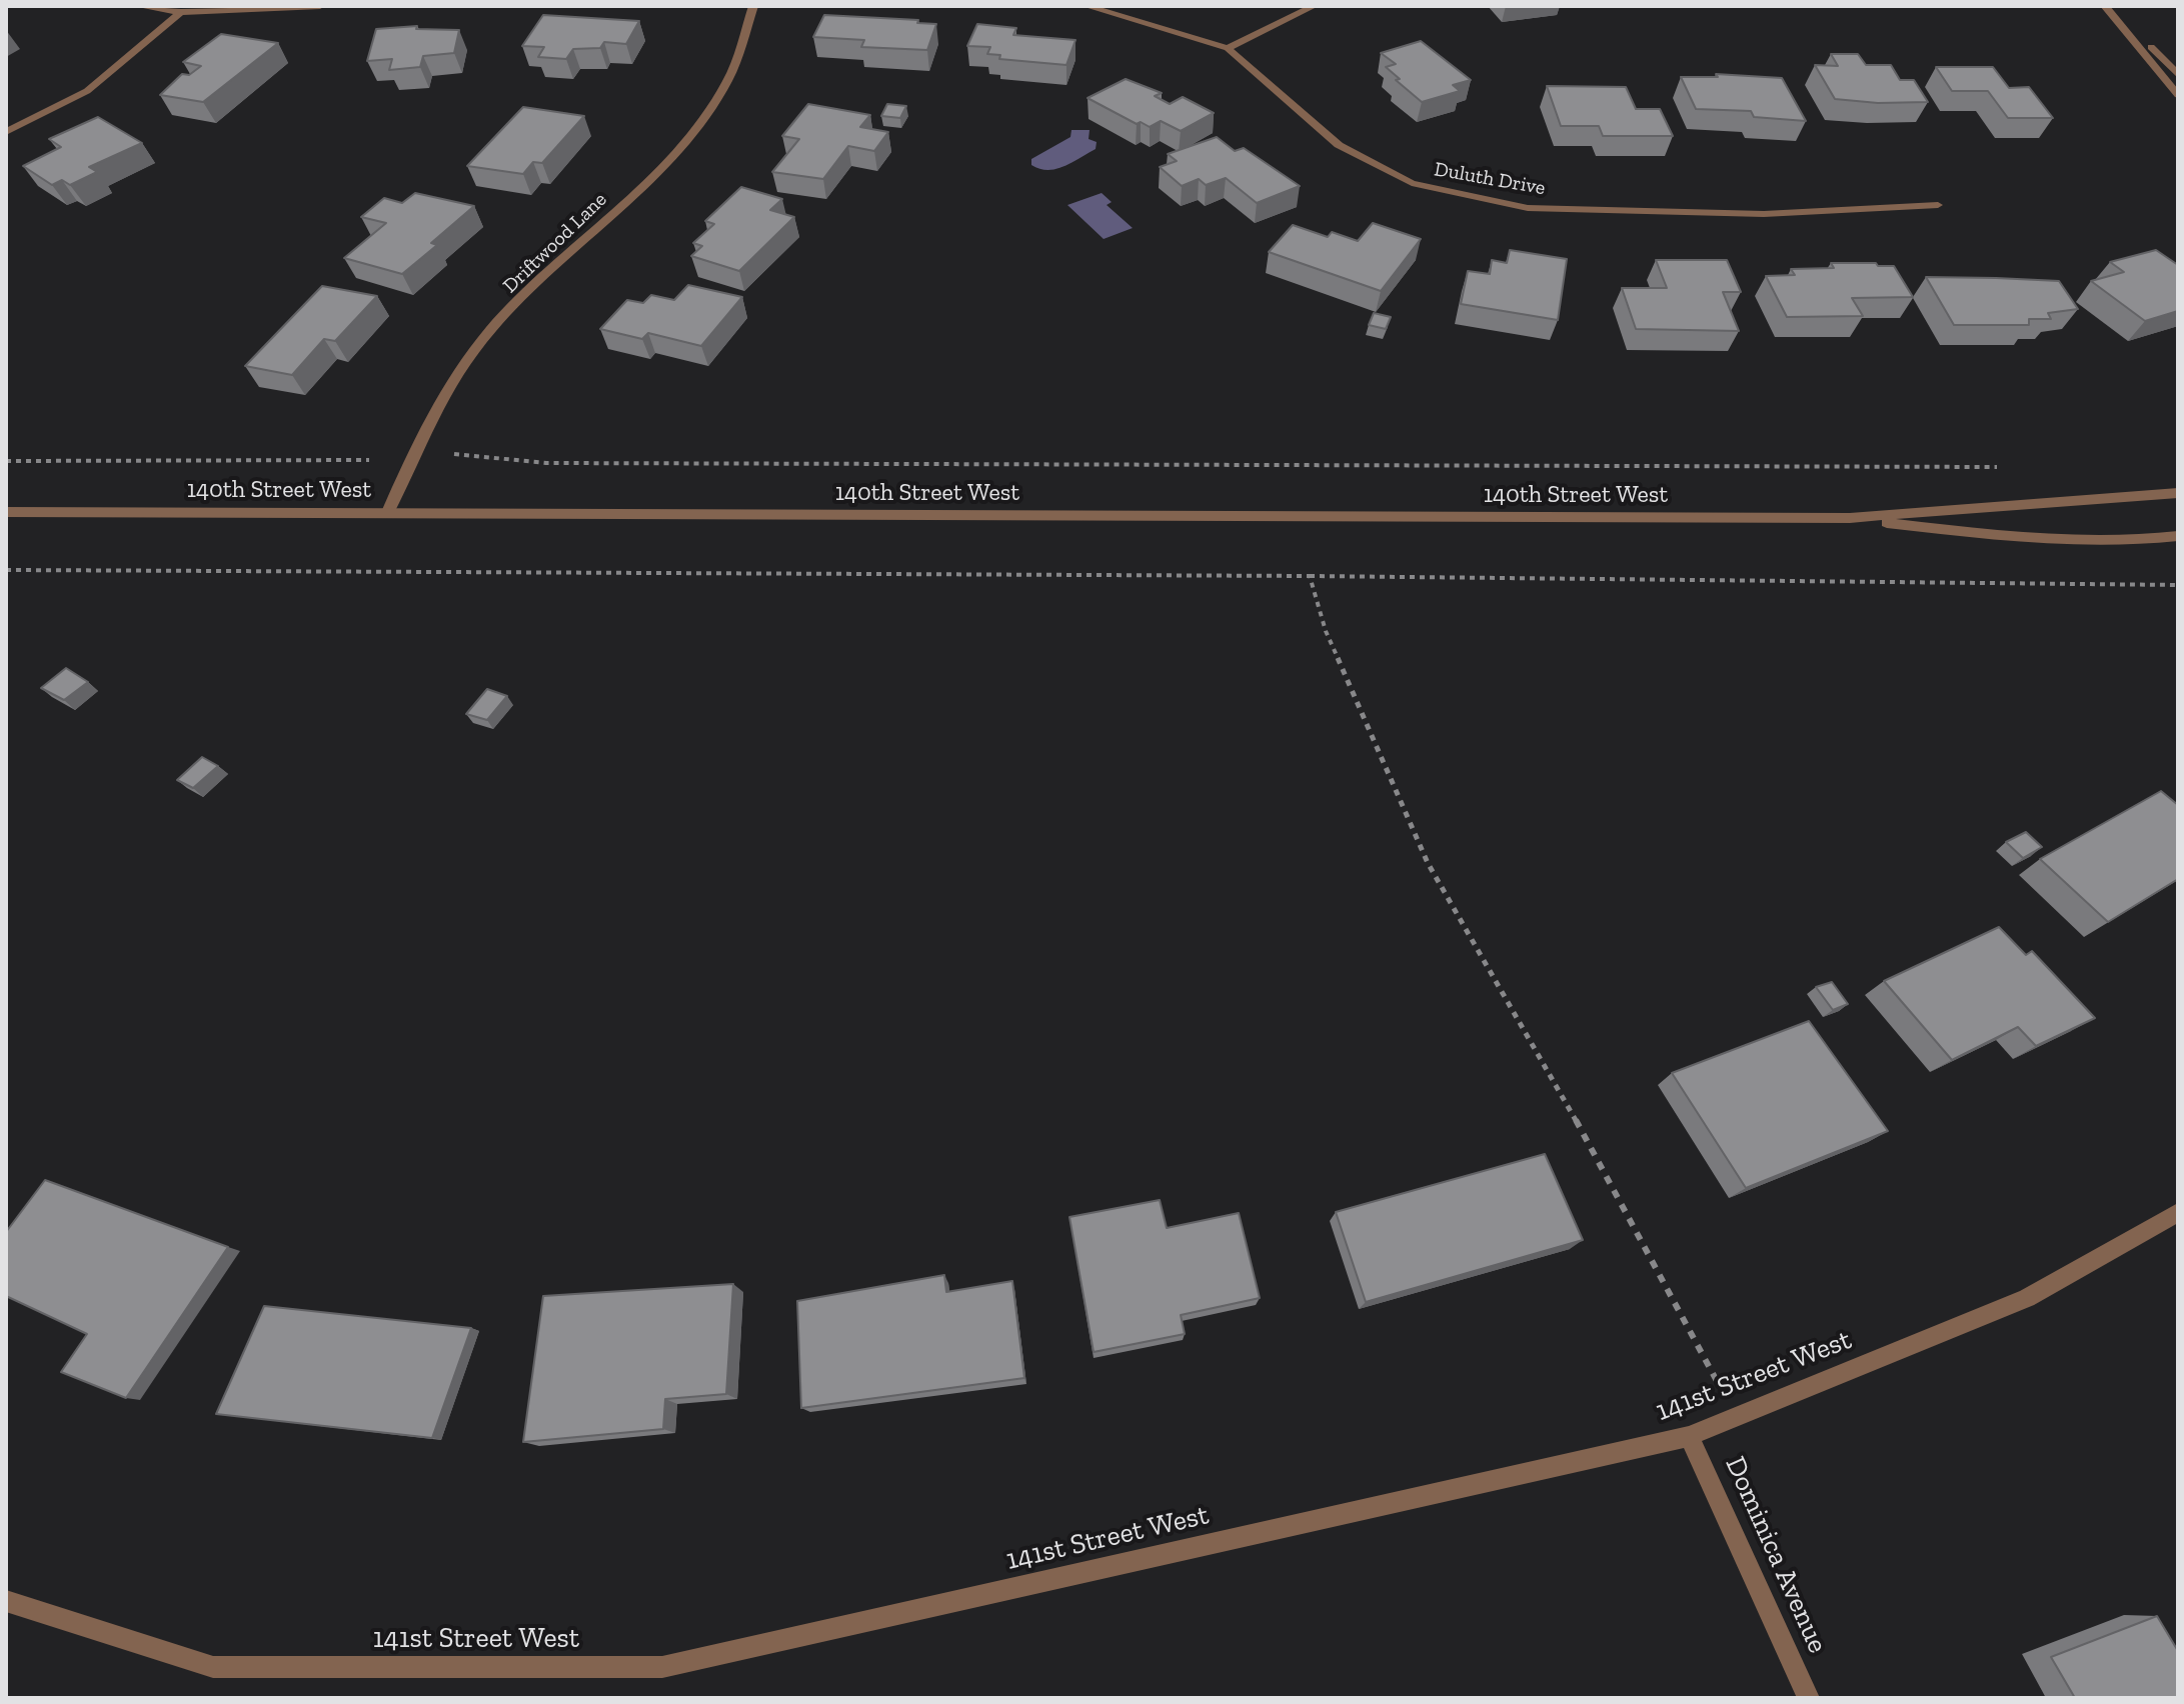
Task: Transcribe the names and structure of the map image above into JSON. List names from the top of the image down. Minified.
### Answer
{"streets":{"street":["Duluth Drive","Driftwood Lane","140th Street West","141st Street West","Dominica Avenue"]},"crossings":[["Driftwood Lane","140th Street West"],["141st Street West","Dominica Avenue"]]}
